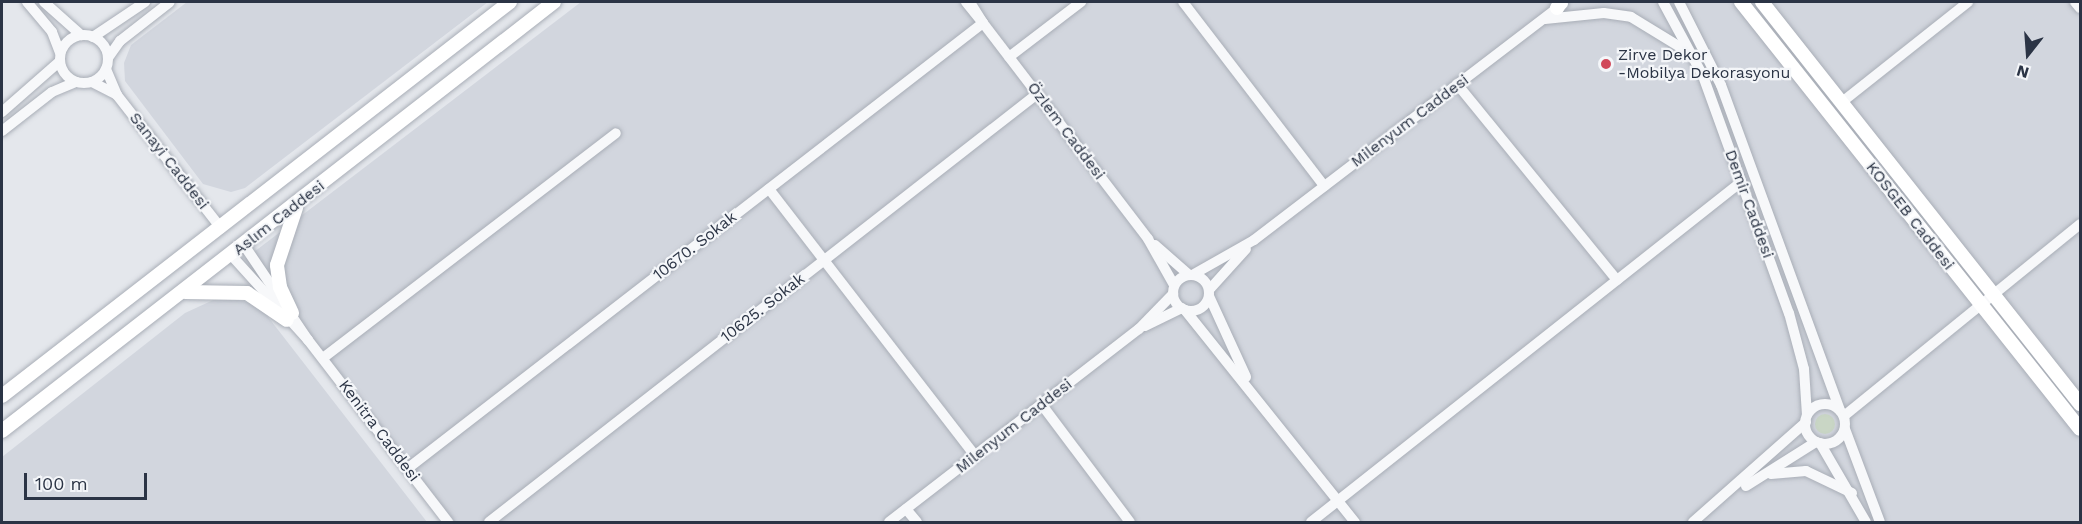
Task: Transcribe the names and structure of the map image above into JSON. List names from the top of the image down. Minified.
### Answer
{"streets":{"main road":["KOSGEB Caddesi","Aslım Caddesi"],"street":["Milenyum Caddesi","Özlem Caddesi","Sanayi Caddesi","Demir Caddesi","10670. Sokak","10625. Sokak","Kenitra Caddesi"]},"crossings":[["Özlem Caddesi","10670. Sokak"],["Özlem Caddesi","10625. Sokak"],["Sanayi Caddesi","Aslım Caddesi"],["Aslım Caddesi","Kenitra Caddesi"],["10670. Sokak","Kenitra Caddesi"]],"places":["Zirve Dekor -Mobilya Dekorasyonu"],"scale_bar":"100 m","north":"bottom"}
